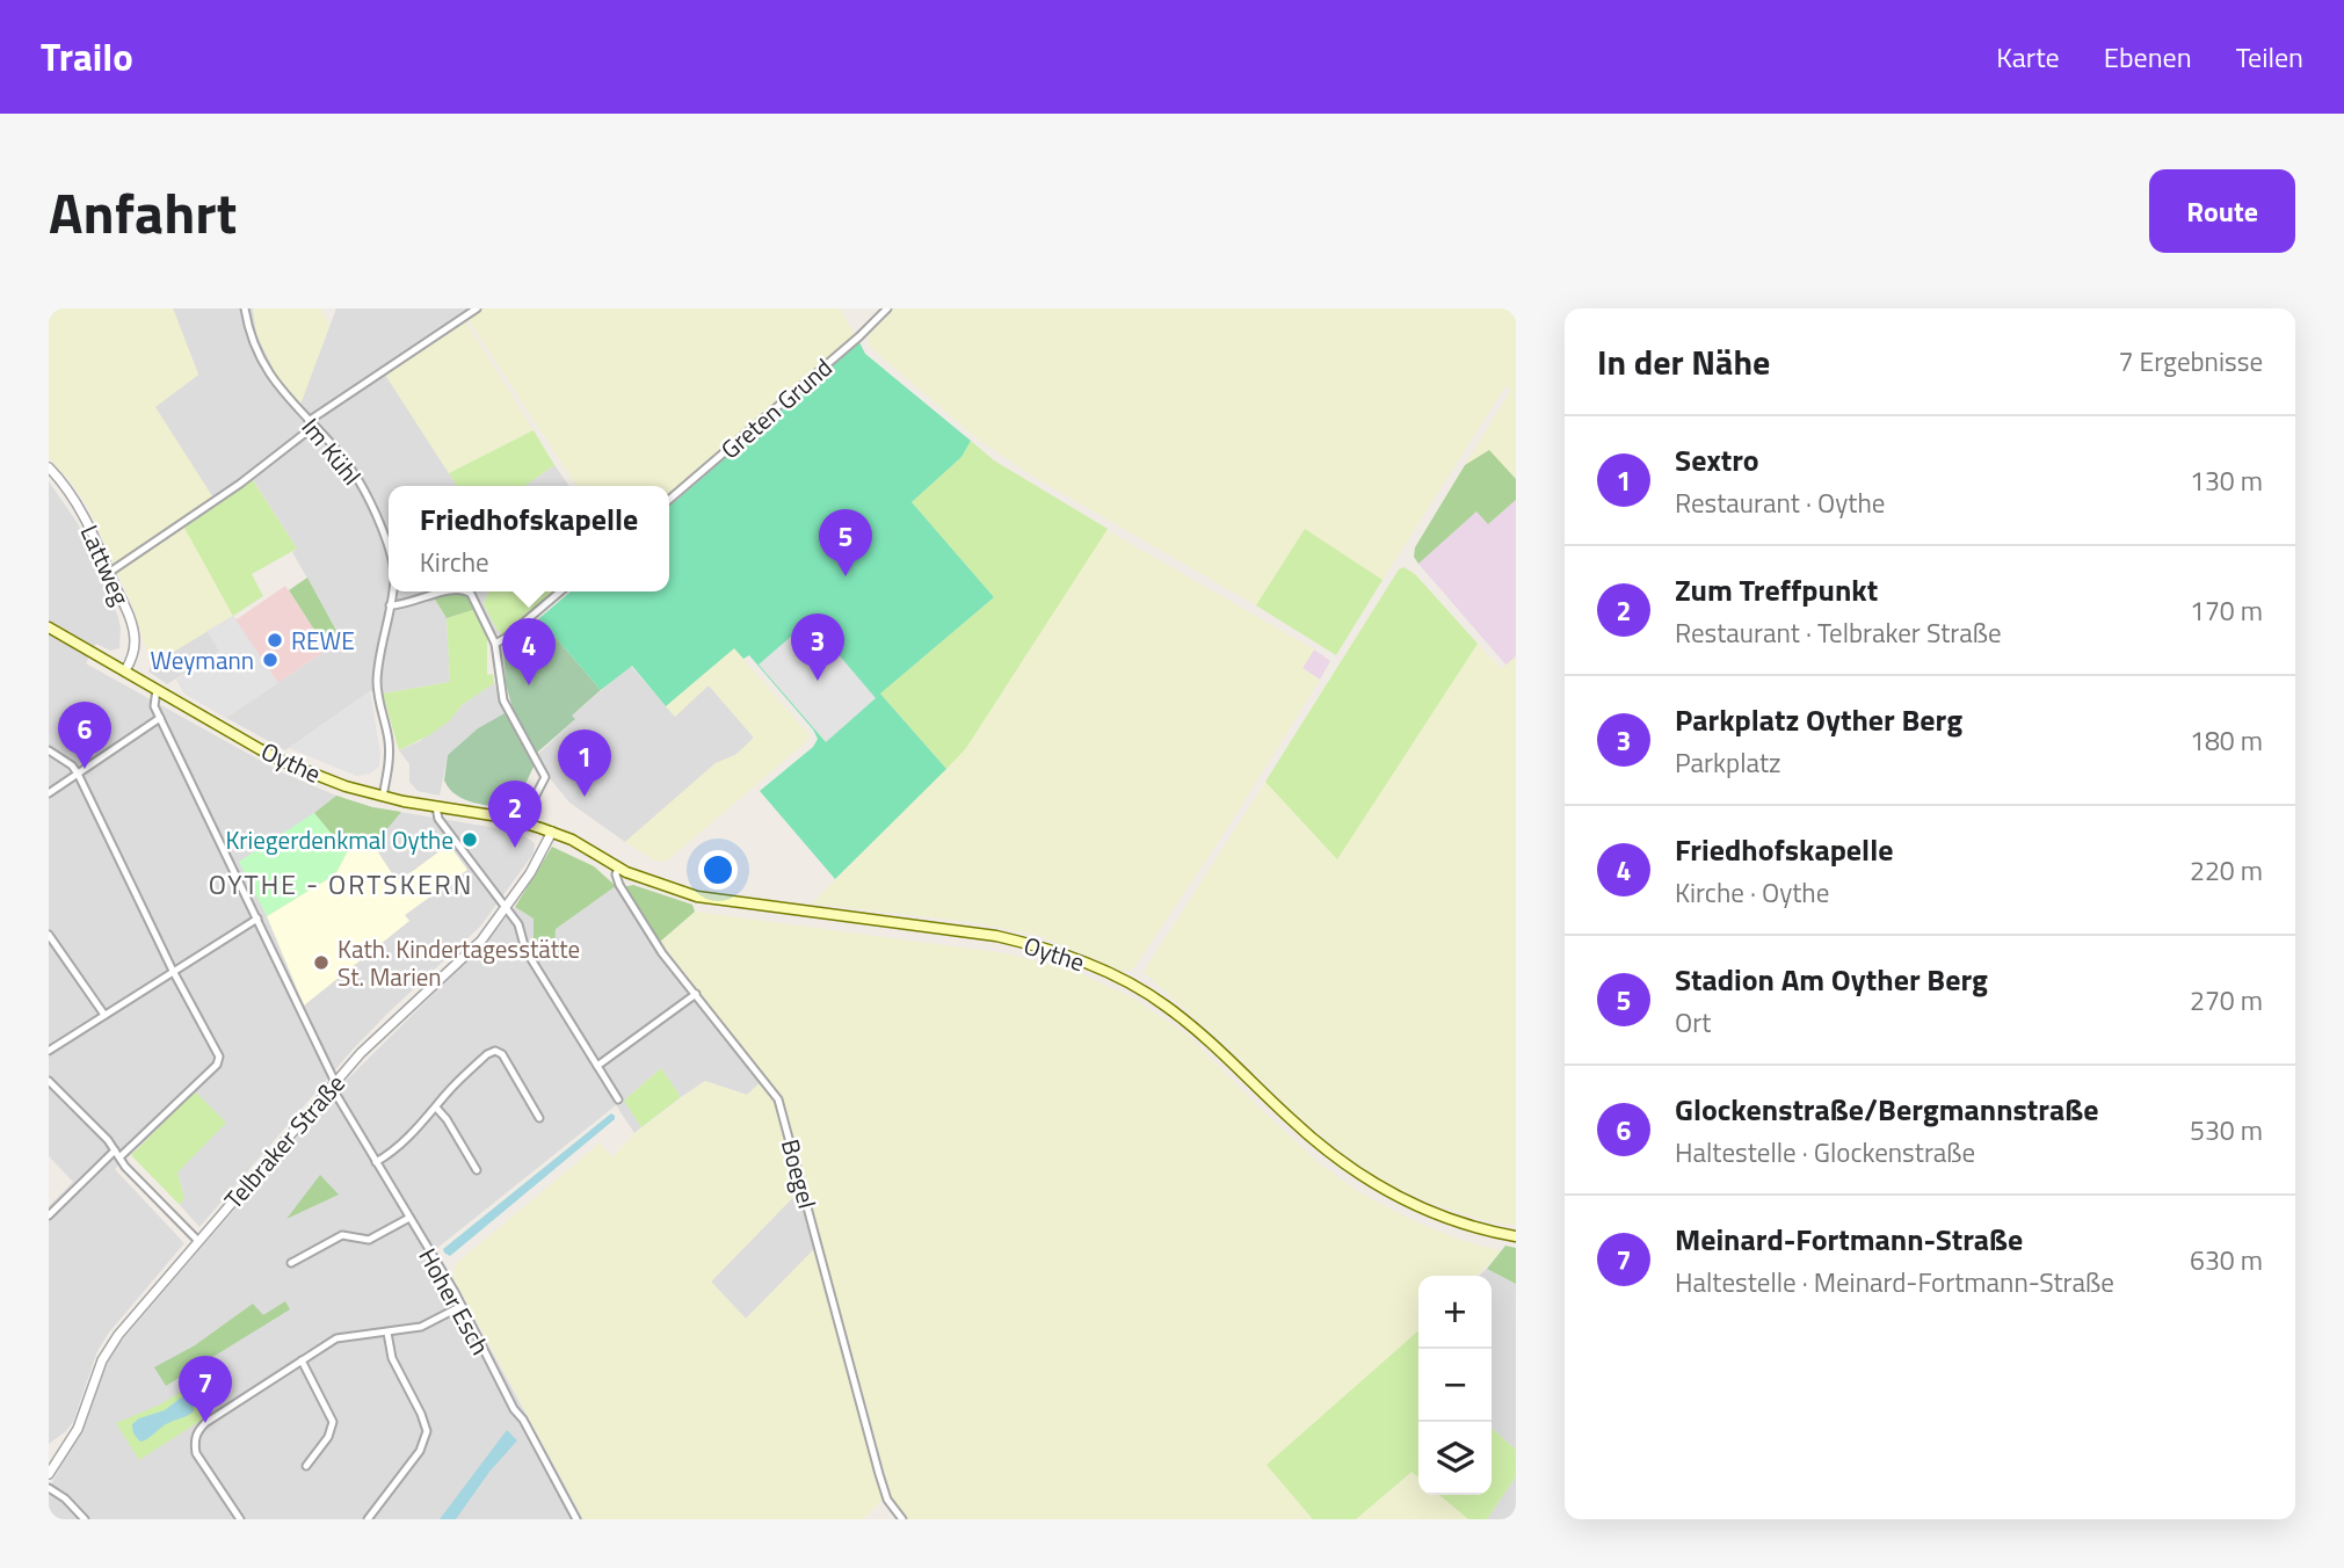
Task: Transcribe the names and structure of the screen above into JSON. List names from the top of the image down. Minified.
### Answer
{"streets":{"main road":["Oythe"],"street":["Greten Grund","Im Kühl","Lattweg","Telbraker Straße","Boegel","Hoher Esch"]},"crossings":[["Im Kühl","Oythe"],["Lattweg","Oythe"],["Oythe","Telbraker Straße"],["Oythe","Boegel"],["Oythe","Hoher Esch"],["Telbraker Straße","Hoher Esch"]],"districts":["OYTHE - ORTSKERN"],"places":["REWE","Weymann","Kriegerdenkmal Oythe","Kath. Kindertagesstätte St. Marien"],"page":{"header":"Trailo","nav":["Karte","Ebenen","Teilen"],"title":"Anfahrt","buttons":"Route","heading":["In der Nähe","7 Ergebnisse"],"list":[{"mark":"1","name":"Sextro","note":"Restaurant · Oythe","value":"130 m"},{"mark":"2","name":"Zum Treffpunkt","note":"Restaurant · Telbraker Straße","value":"170 m"},{"mark":"3","name":"Parkplatz Oyther Berg","note":"Parkplatz","value":"180 m"},{"mark":"4","name":"Friedhofskapelle","note":"Kirche · Oythe","value":"220 m"},{"mark":"5","name":"Stadion Am Oyther Berg","note":"Ort","value":"270 m"},{"mark":"6","name":"Glockenstraße/Bergmannstraße","note":"Haltestelle · Glockenstraße","value":"530 m"},{"mark":"7","name":"Meinard-Fortmann-Straße","note":"Haltestelle · Meinard-Fortmann-Straße","value":"630 m"}],"popup":["Friedhofskapelle","Kirche"],"pins":["5","3","4","6","1","2","7"],"map_buttons":["+","−"]}}
